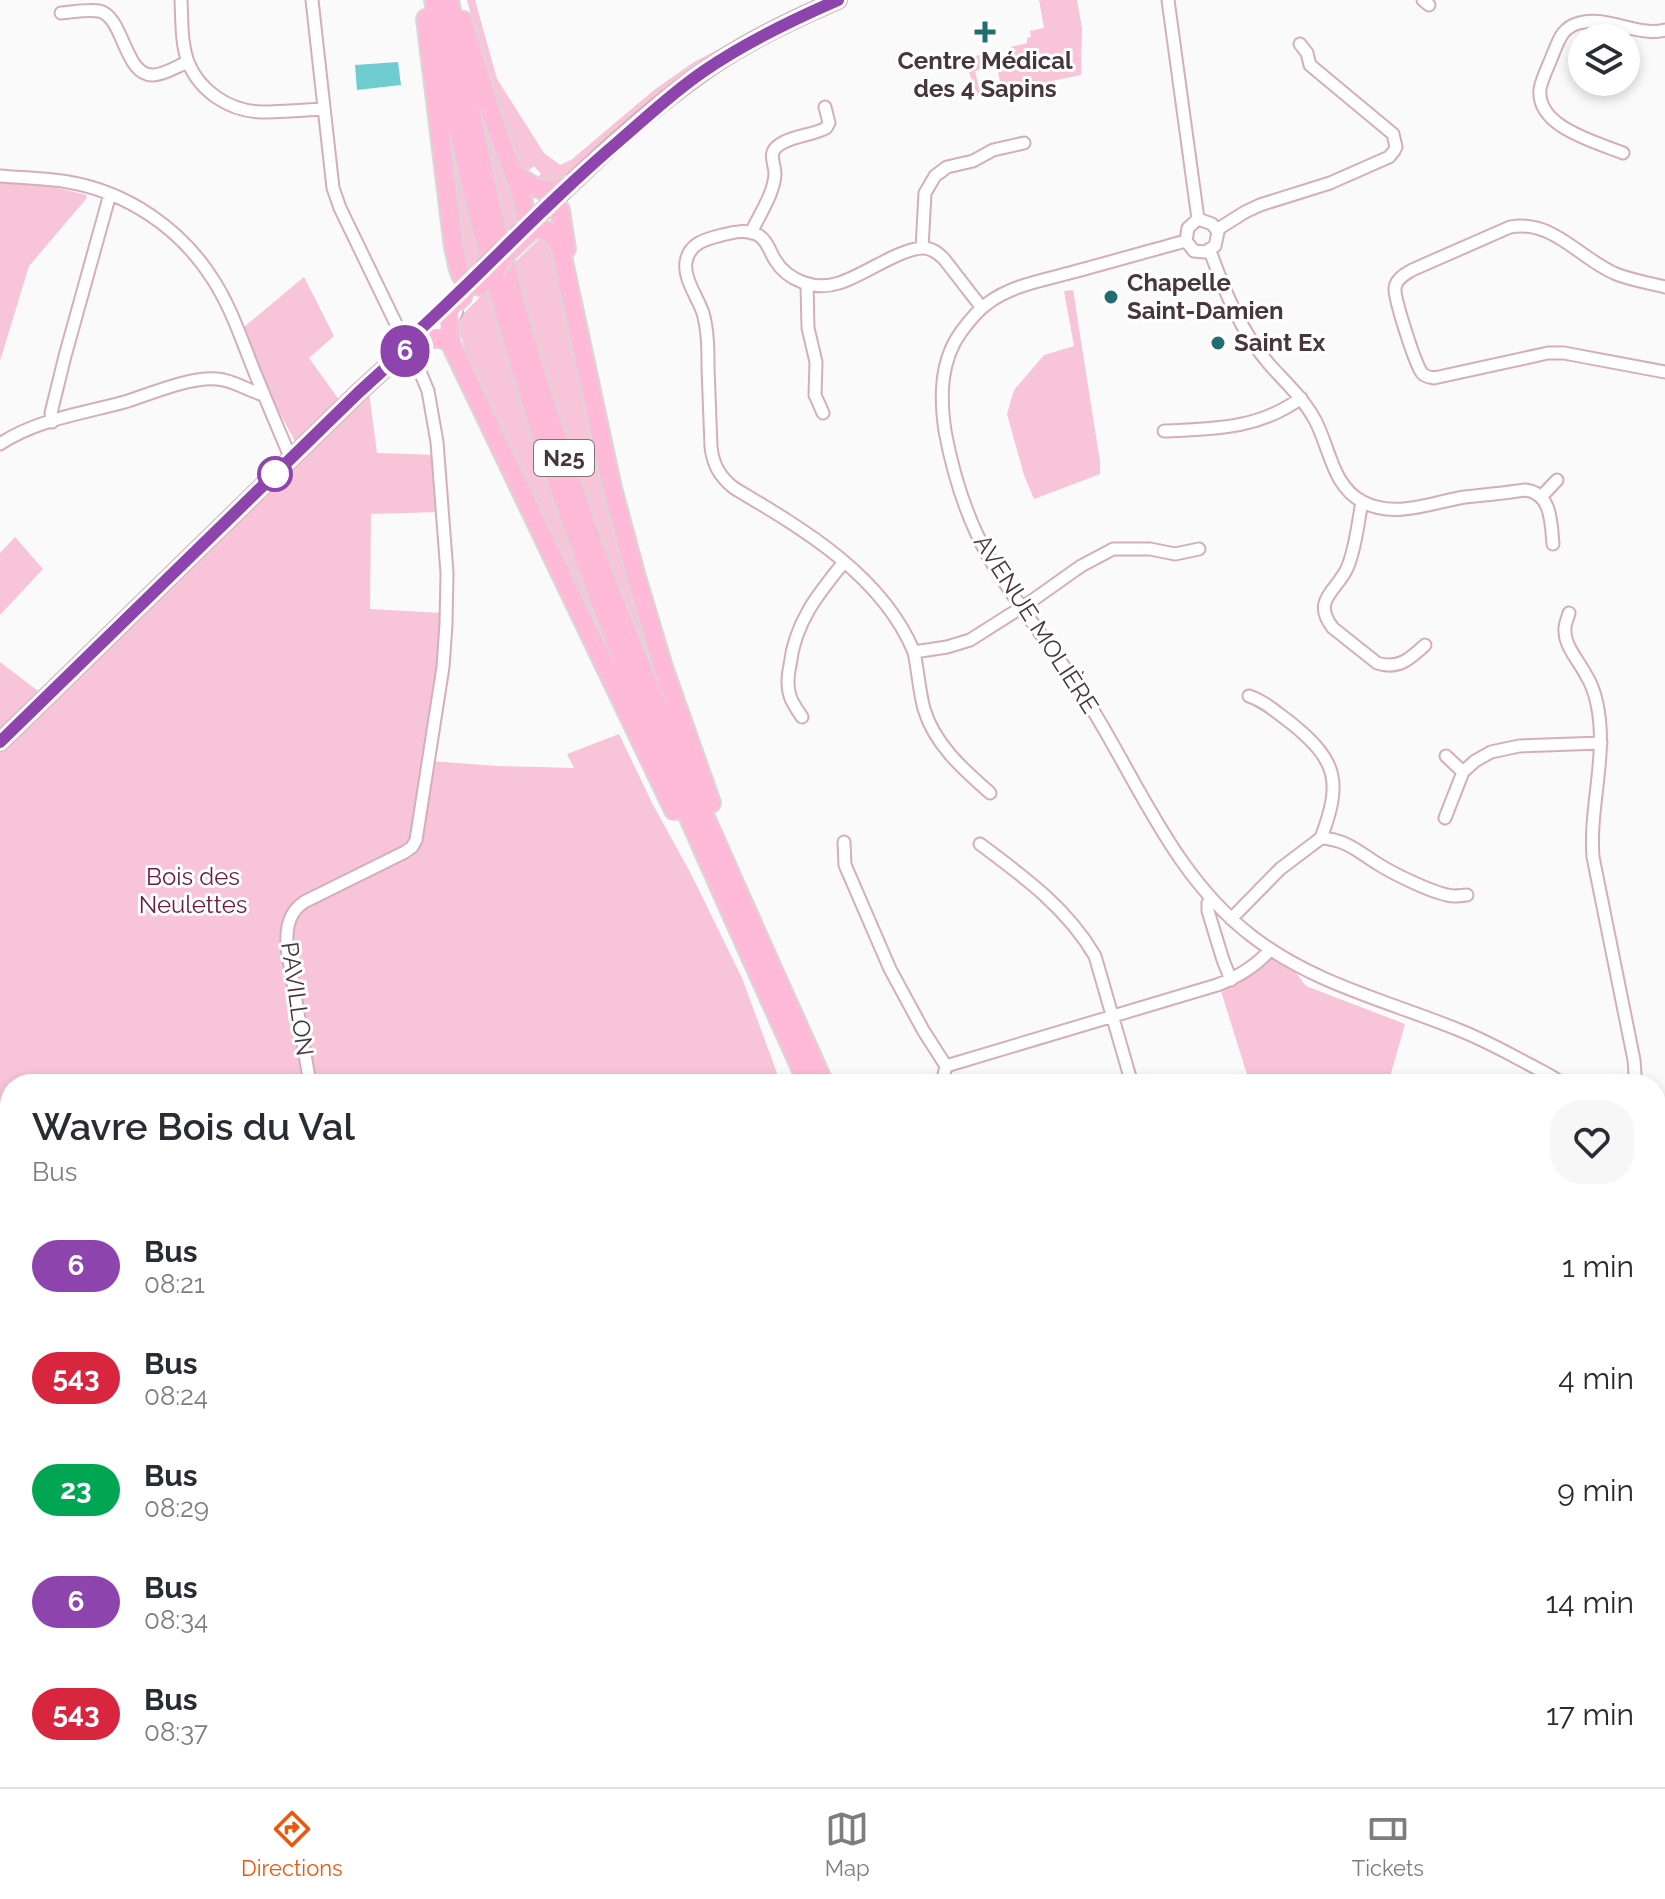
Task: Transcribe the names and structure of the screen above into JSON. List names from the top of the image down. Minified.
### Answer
{"streets":{"highway":["N25"],"street":["AVENUE MOLIÈRE","PAVILLON"]},"parks":["Bois des Neulettes"],"places":{"health":["Centre Médical des 4 Sapins"],"other":["Chapelle Saint-Damien","Saint Ex"]},"lines":["bus line 6"],"page":{"on_map":"6","heading":["Wavre Bois du Val","Bus"],"list":[{"mark":"6","name":"Bus","note":"08:21","value":"1 min"},{"mark":"543","name":"Bus","note":"08:24","value":"4 min"},{"mark":"23","name":"Bus","note":"08:29","value":"9 min"},{"mark":"6","name":"Bus","note":"08:34","value":"14 min"},{"mark":"543","name":"Bus","note":"08:37","value":"17 min"}],"tabs":["Directions","Map","Tickets"]}}
